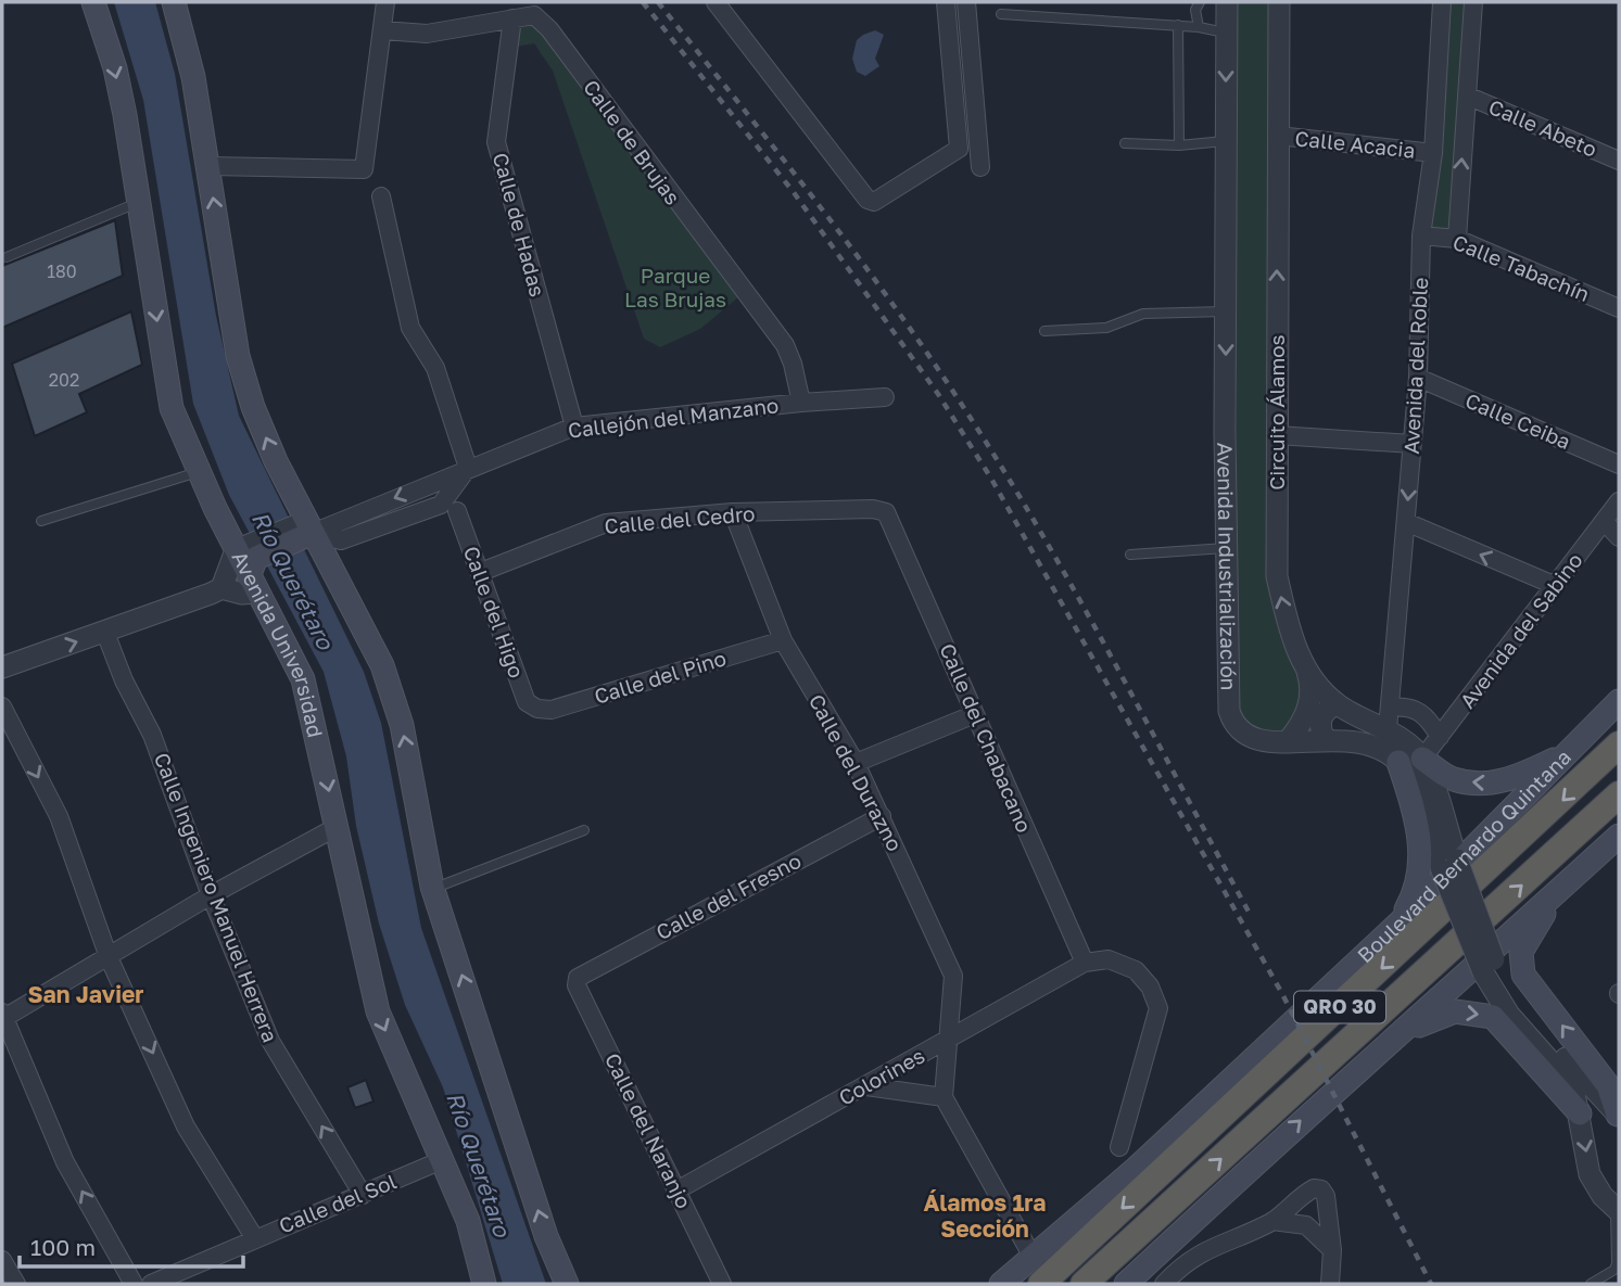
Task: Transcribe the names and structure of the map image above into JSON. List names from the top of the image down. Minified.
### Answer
{"streets":{"highway":["Boulevard Bernardo Quintana","QRO 30"],"main road":["Avenida Universidad"],"street":["Calle Abeto","Calle de Brujas","Calle Acacia","Calle de Hadas","Calle Tabachín","Avenida del Roble","Circuito Álamos","Callejón del Manzano","Calle Ceiba","Calle del Cedro","Avenida Industrialización","Calle del Higo","Avenida del Sabino","Calle del Pino","Calle del Chabacano","Calle del Durazno","Calle del Fresno","Calle Ingeniero Manuel Herrera","Colorines","Calle del Naranjo","Calle del Sol"]},"crossings":[["Calle de Brujas","Calle de Hadas"],["Calle de Brujas","Callejón del Manzano"],["Calle Acacia","Avenida del Roble"],["Calle Acacia","Circuito Álamos"],["Calle de Hadas","Callejón del Manzano"],["Calle Tabachín","Avenida del Roble"],["Avenida del Roble","Circuito Álamos"],["Avenida del Roble","Calle Ceiba"],["Circuito Álamos","Avenida del Sabino"],["Calle del Cedro","Calle del Higo"],["Calle del Cedro","Calle del Chabacano"],["Calle del Cedro","Calle del Durazno"],["Calle del Higo","Calle del Pino"],["Avenida Universidad","Calle del Sol"],["Calle del Pino","Calle del Durazno"],["Calle del Chabacano","Colorines"],["Calle del Durazno","Calle del Fresno"],["Calle del Durazno","Colorines"],["Calle del Fresno","Calle del Naranjo"],["Calle Ingeniero Manuel Herrera","Calle del Sol"],["Colorines","Calle del Naranjo"]],"one_way":["Circuito Álamos"],"districts":["San Javier","Álamos 1ra Sección"],"water":["Río Querétaro"],"parks":["Parque Las Brujas"],"house_numbers":["180","202"],"scale_bar":"100 m"}
